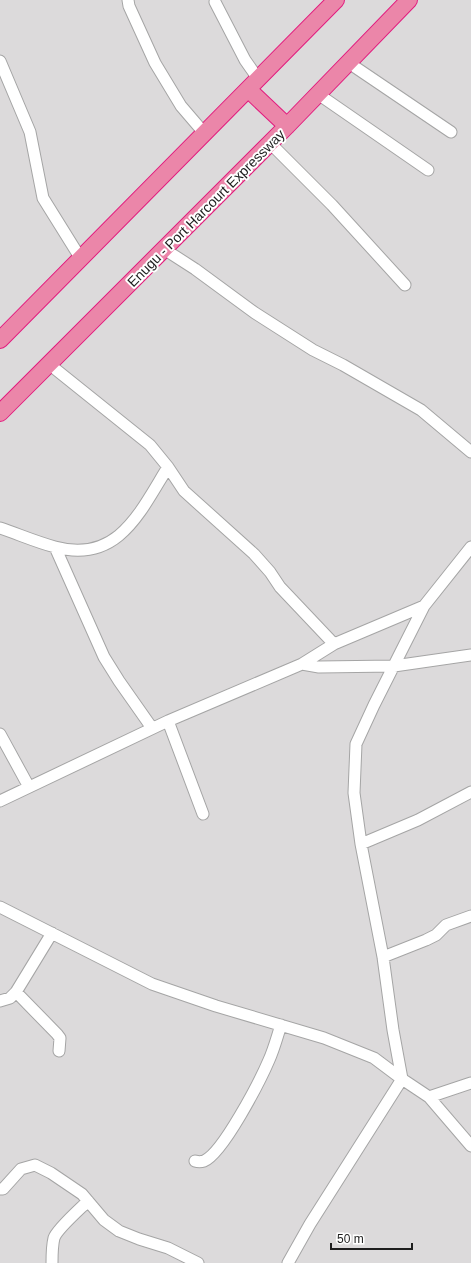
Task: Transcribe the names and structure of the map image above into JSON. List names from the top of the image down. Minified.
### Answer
{"streets":{"highway":["Enugu - Port Harcourt Expressway"]},"scale_bar":"50 m"}
